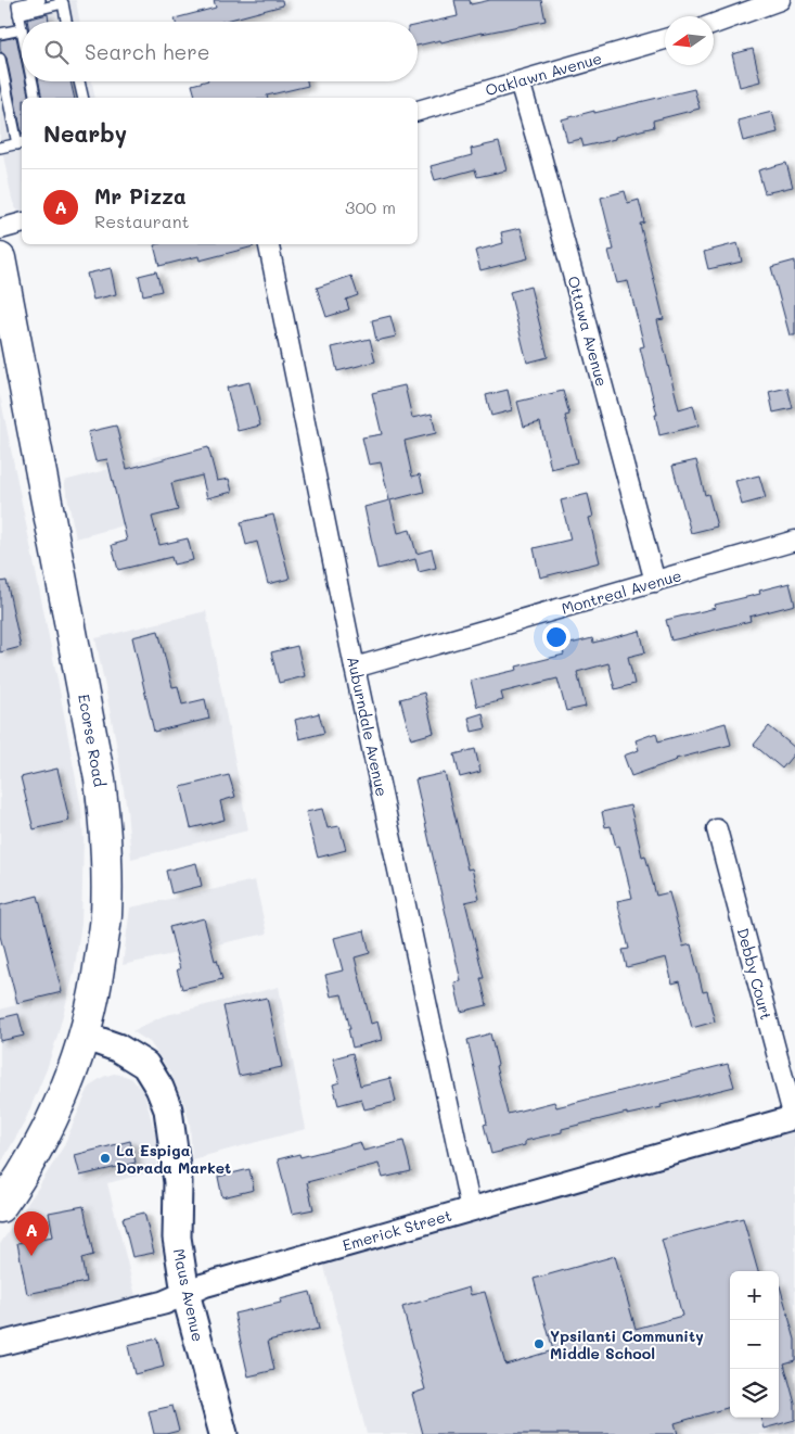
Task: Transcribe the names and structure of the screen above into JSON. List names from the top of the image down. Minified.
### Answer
{"streets":{"main road":["Ecorse Road","Maus Avenue"],"street":["Oaklawn Avenue","Ottawa Avenue","Montreal Avenue","Auburndale Avenue","Debby Court","Emerick Street"]},"crossings":[["Oaklawn Avenue","Ottawa Avenue"],["Ottawa Avenue","Montreal Avenue"],["Montreal Avenue","Auburndale Avenue"],["Auburndale Avenue","Emerick Street"],["Ecorse Road","Maus Avenue"],["Debby Court","Emerick Street"],["Emerick Street","Maus Avenue"]],"places":["La Espiga Dorada Market","Ypsilanti Community Middle School"],"north":"left","page":{"search":"Search here","heading":"Nearby","list":[{"mark":"A","name":"Mr Pizza","note":"Restaurant","value":"300 m"}],"pins":"A","map_buttons":["+","−"]}}
